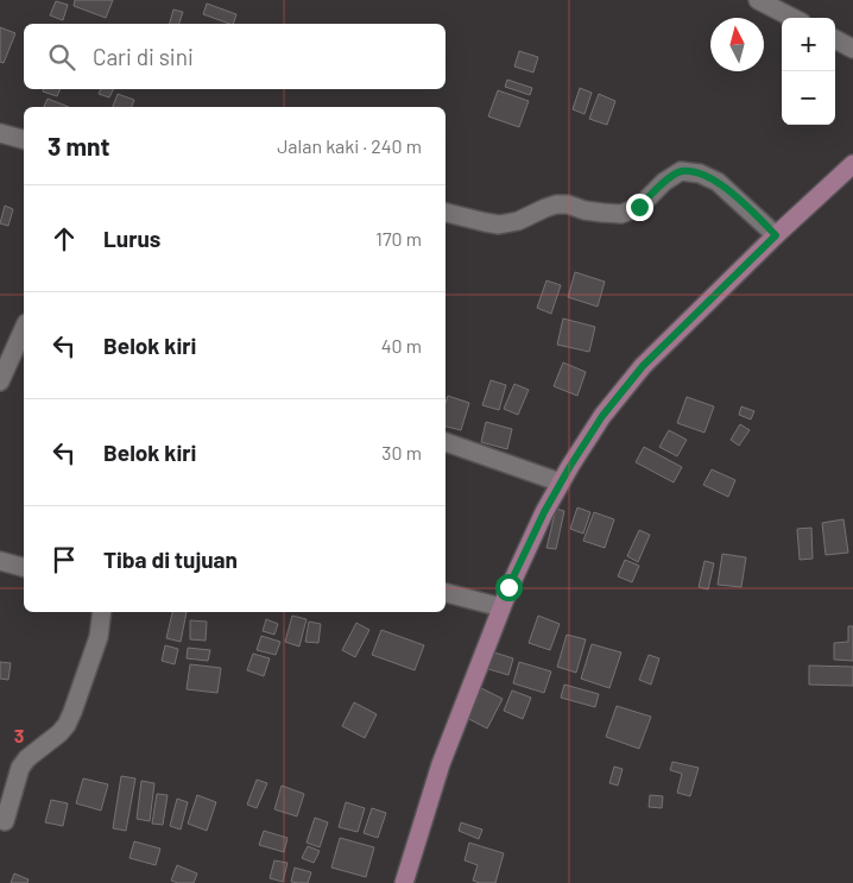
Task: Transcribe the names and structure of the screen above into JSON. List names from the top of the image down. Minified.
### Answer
{"north":"top","page":{"map_buttons":["+","−"],"search":"Cari di sini","heading":["3 mnt","Jalan kaki · 240 m"],"list":[["Lurus","170 m"],["Belok kiri","40 m"],["Belok kiri","30 m"],"Tiba di tujuan"]},"grid":{"rows":["3"]}}
